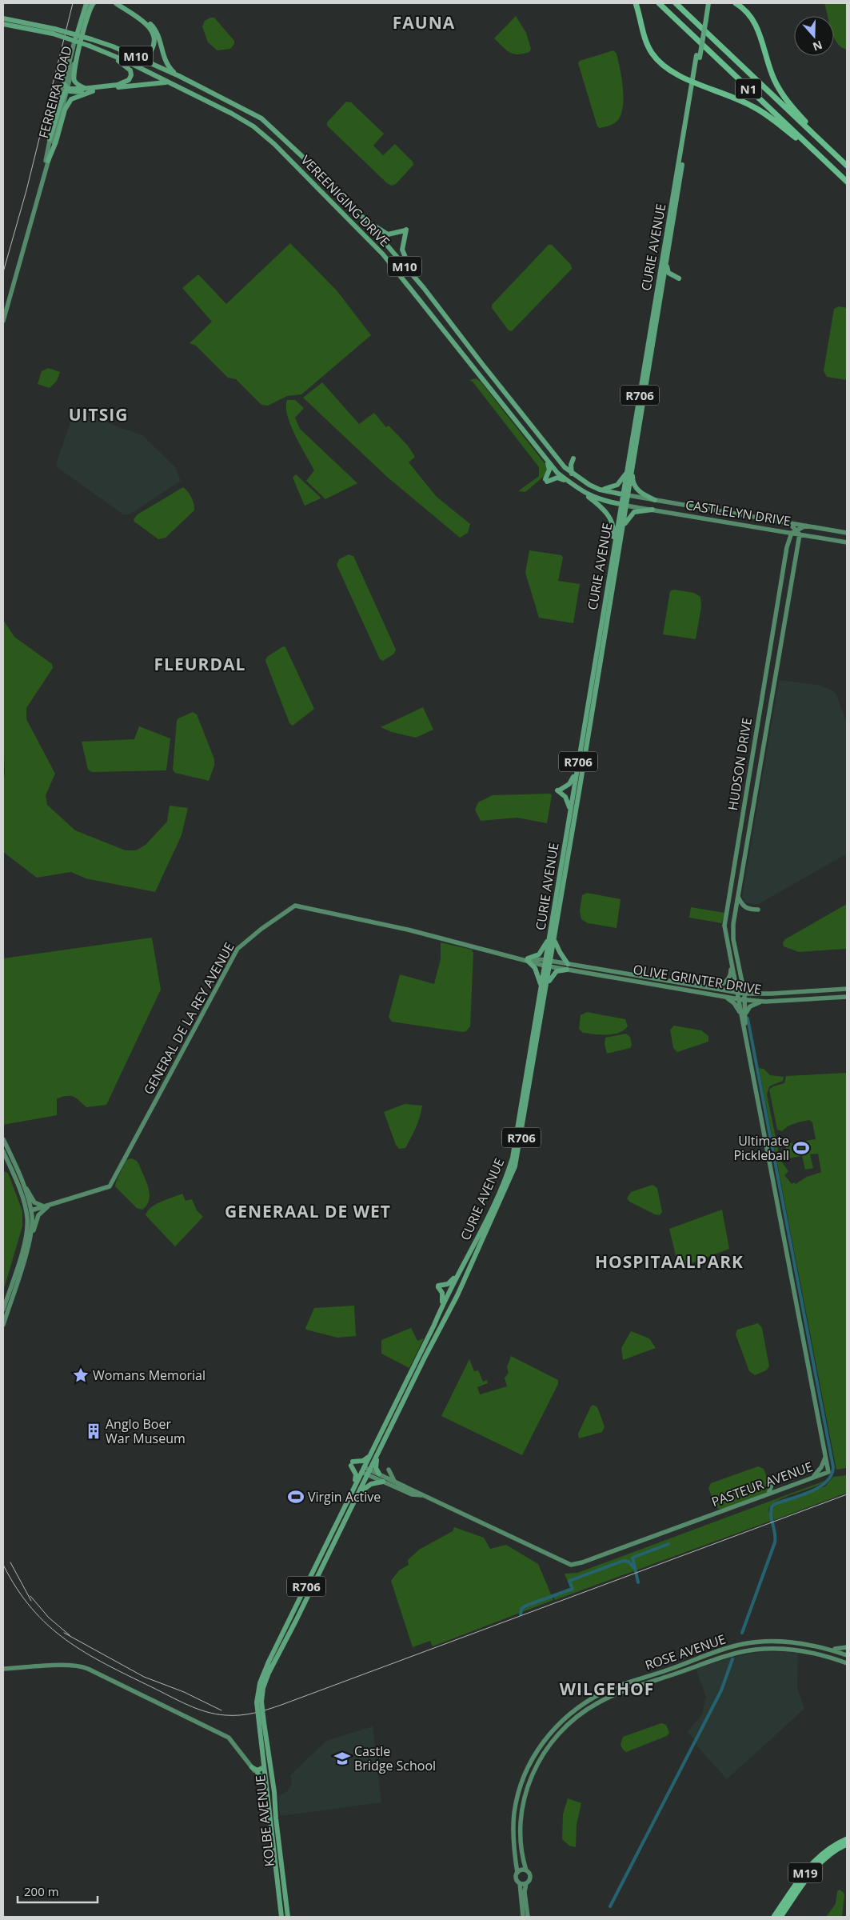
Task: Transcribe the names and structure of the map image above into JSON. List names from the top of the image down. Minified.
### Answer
{"streets":{"highway":["N1","M19"],"main road":["M10","VEREENIGING DRIVE","CURIE AVENUE","R706","KOLBE AVENUE"],"street":["FERREIRA ROAD","CASTLELYN DRIVE","HUDSON DRIVE","OLIVE GRINTER DRIVE","GENERAL DE LA REY AVENUE","PASTEUR AVENUE","ROSE AVENUE"]},"crossings":[["M10","VEREENIGING DRIVE"],["VEREENIGING DRIVE","CURIE AVENUE"],["VEREENIGING DRIVE","CASTLELYN DRIVE"],["CURIE AVENUE","CASTLELYN DRIVE"],["CURIE AVENUE","OLIVE GRINTER DRIVE"],["CURIE AVENUE","GENERAL DE LA REY AVENUE"],["CURIE AVENUE","PASTEUR AVENUE"],["CURIE AVENUE","KOLBE AVENUE"],["CASTLELYN DRIVE","HUDSON DRIVE"],["HUDSON DRIVE","OLIVE GRINTER DRIVE"],["HUDSON DRIVE","PASTEUR AVENUE"],["OLIVE GRINTER DRIVE","GENERAL DE LA REY AVENUE"],["OLIVE GRINTER DRIVE","PASTEUR AVENUE"]],"districts":["FAUNA","UITSIG","FLEURDAL","GENERAAL DE WET","HOSPITAALPARK","WILGEHOF"],"places":{"sports":["Ultimate Pickleball","Virgin Active"],"place":["Womans Memorial"],"building":["Anglo Boer War Museum"],"school or university":["Castle Bridge School"]},"scale_bar":"200 m","north":"bottom"}
